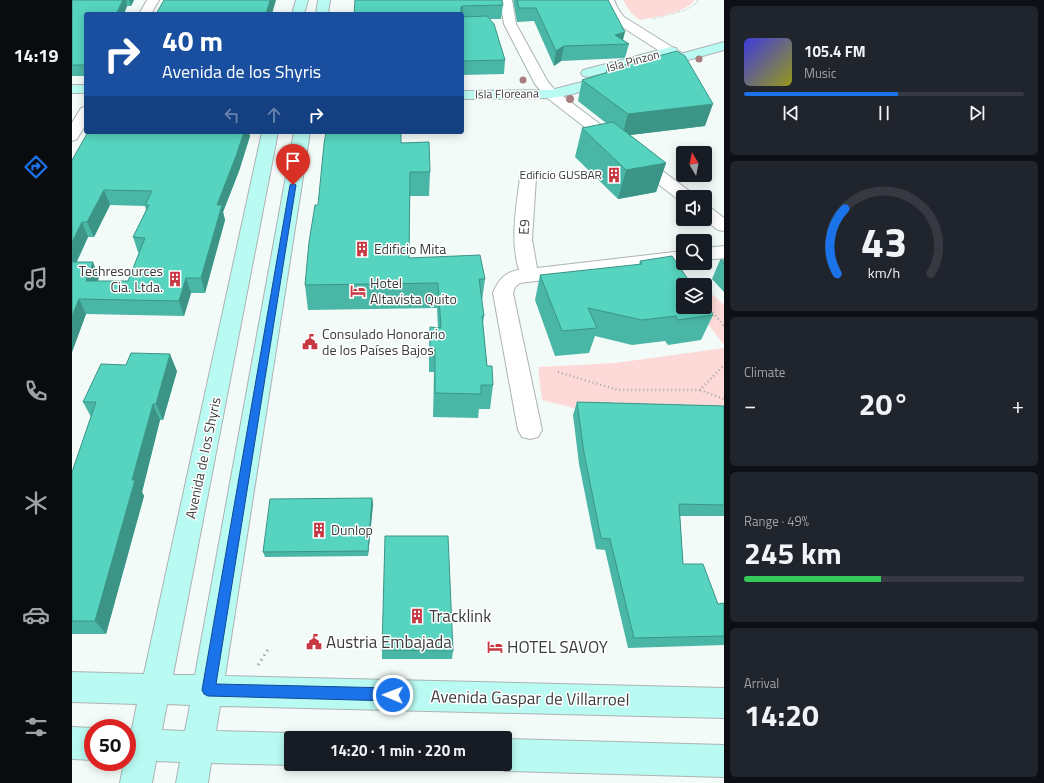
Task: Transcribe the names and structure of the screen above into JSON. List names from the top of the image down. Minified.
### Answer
{"streets":{"main road":["Isla Pinzon","Isla Floreana","Avenida de los Shyris","Avenida Gaspar de Villarroel"],"street":["E9"]},"crossings":[["Isla Pinzon","Isla Floreana"],["Avenida de los Shyris","Avenida Gaspar de Villarroel"]],"places":{"building":["Edificio GUSBAR","Edificio Mita","Techresources Cia. Ltda.","Dunlop","Tracklink"],"hotel":["Hotel Altavista Quito","HOTEL SAVOY"],"public building":["Consulado Honorario de los Países Bajos","Austria Embajada"]},"north":"top","page":{"tabs":"14:19","turn":["40 m","Avenida de los Shyris"],"song":["105.4 FM","Music"],"tile":["Climate",["Range · 49%","245 km"],["Arrival","14:20"]],"heat":["−","20°","+"],"limit":"50","trip":"14:20 · 1 min · 220 m","gauge":["43","km/h"]}}
